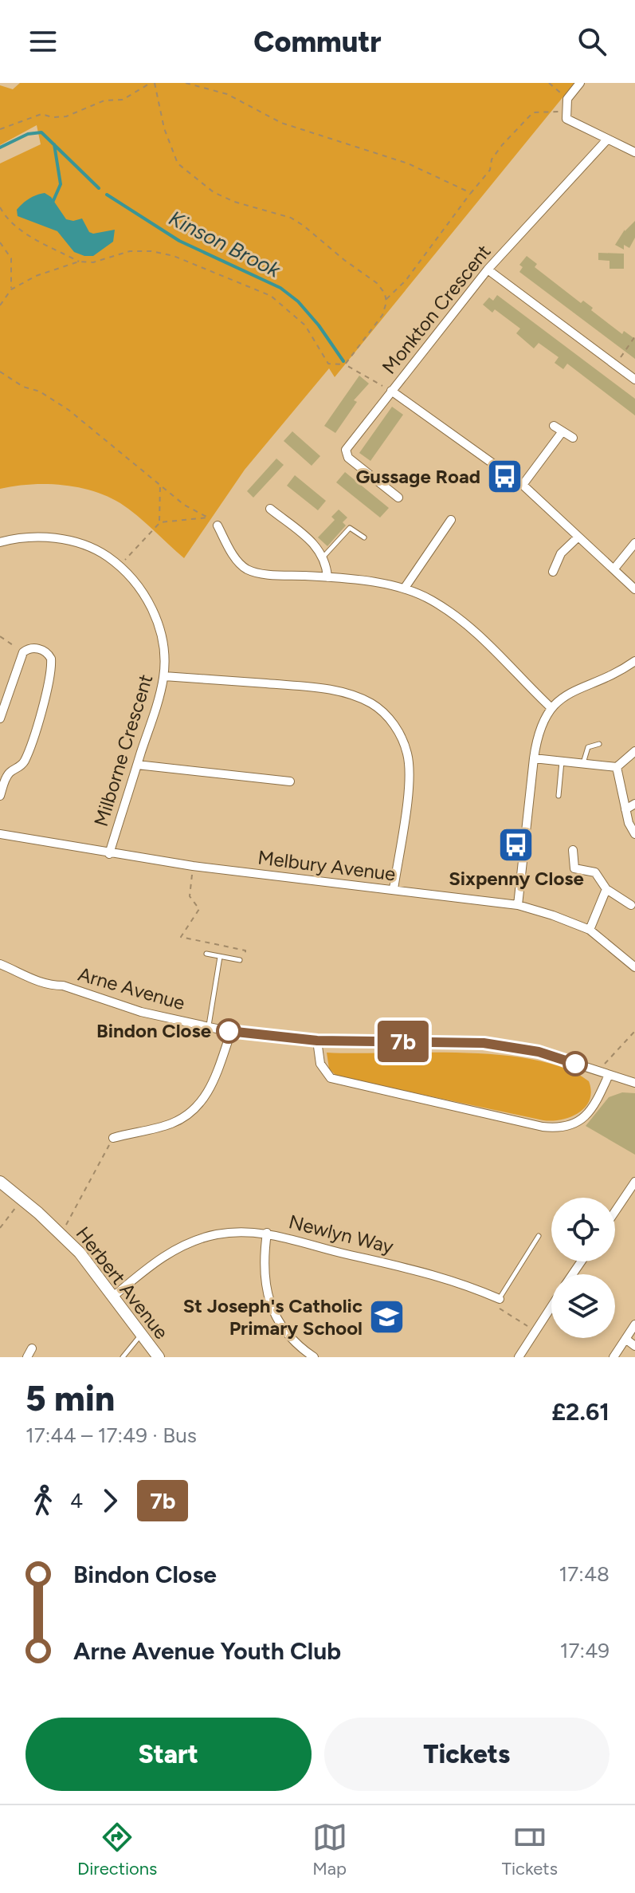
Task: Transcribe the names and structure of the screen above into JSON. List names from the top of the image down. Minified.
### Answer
{"streets":{"street":["Monkton Crescent","Milborne Crescent","Melbury Avenue","Arne Avenue","Newlyn Way","Herbert Avenue"]},"crossings":[["Milborne Crescent","Melbury Avenue"],["Newlyn Way","Herbert Avenue"]],"water":["Kinson Brook"],"places":{"bus stop":["Gussage Road","Sixpenny Close"],"other":["Bindon Close"],"school or university":["St Joseph's Catholic Primary School"]},"lines":["bus line 7b"],"page":{"header":"Commutr","on_map":"7b","heading":["5 min","17:44 – 17:49 · Bus","£2.61"],"legs":["4","7b"],"list":[{"name":"Bindon Close","value":"17:48"},{"name":"Arne Avenue Youth Club","value":"17:49"}],"buttons":["Start","Tickets"],"tabs":["Directions","Map","Tickets"]}}
